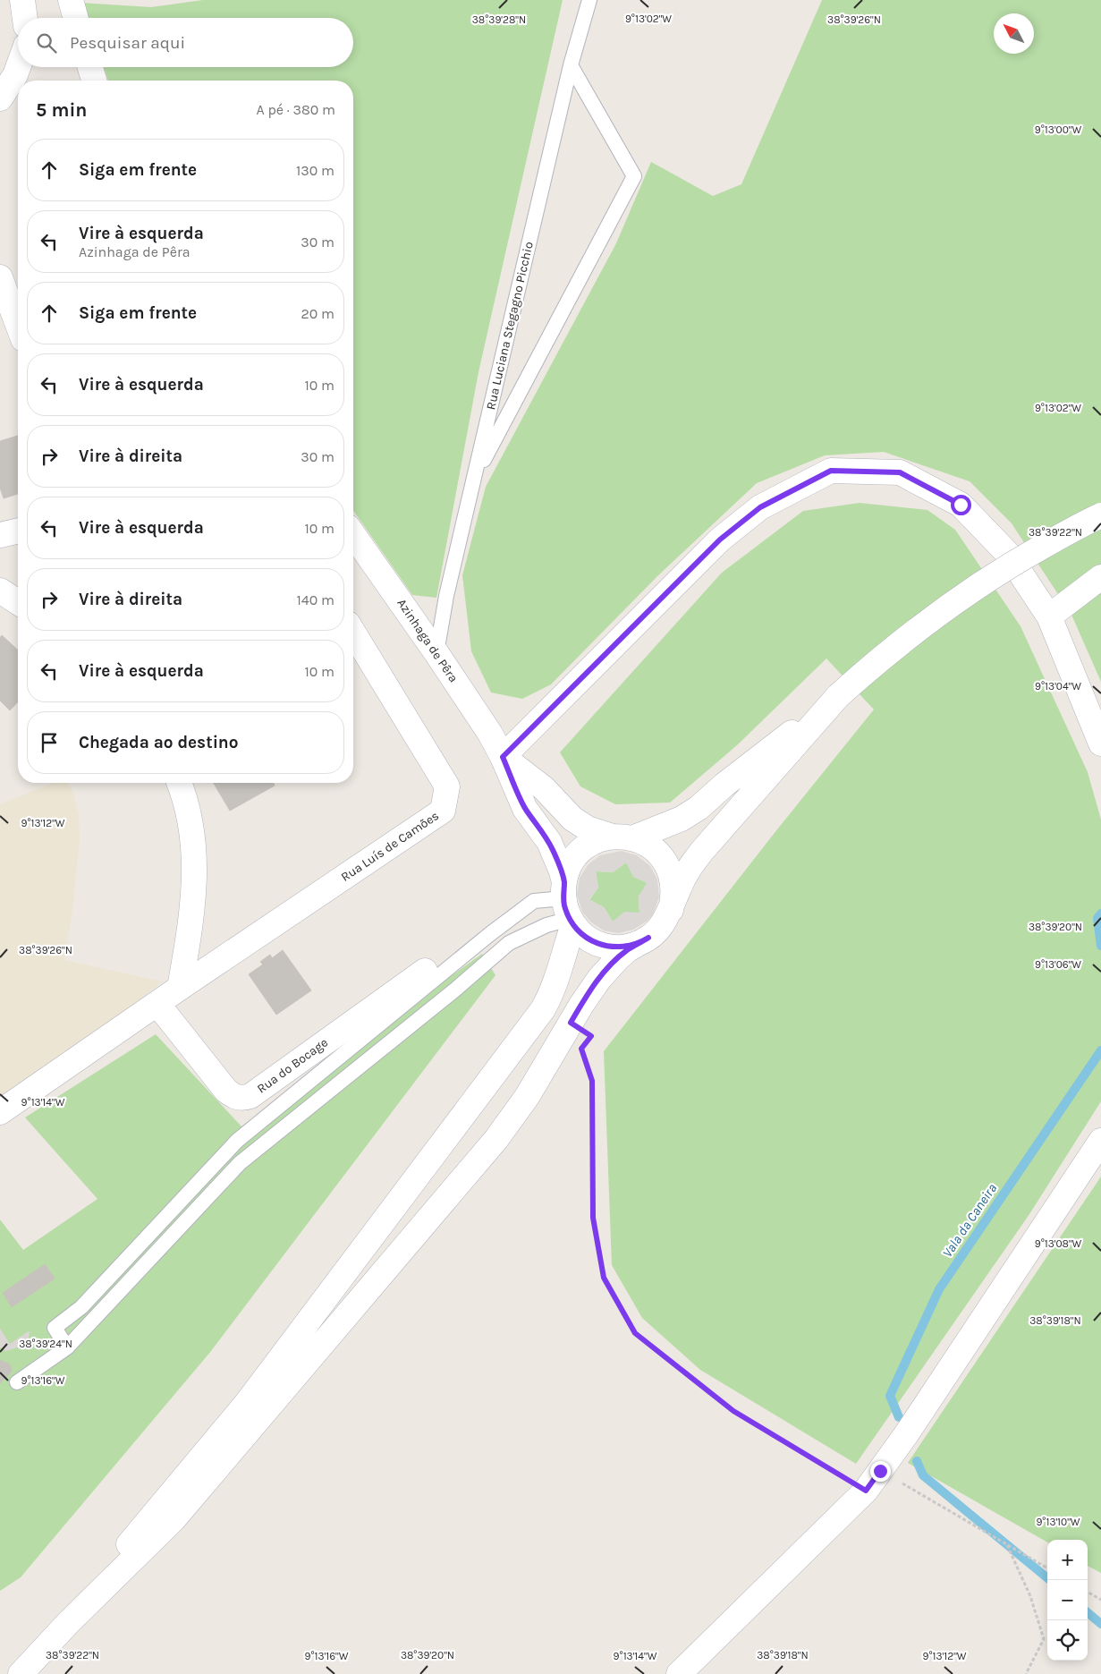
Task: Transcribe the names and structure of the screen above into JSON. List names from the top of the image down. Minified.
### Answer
{"streets":{"street":["Azinhaga de Pêra","Rua Luís de Camões","Rua do Bocage"],"lane":["Rua Luciana Stegagno Picchio"]},"crossings":[["Rua Luciana Stegagno Picchio","Azinhaga de Pêra"],["Rua Luís de Camões","Rua do Bocage"]],"water":["Vala da Caneira"],"north":"top left","page":{"search":"Pesquisar aqui","heading":["5 min","A pé · 380 m"],"list":[["Siga em frente","130 m"],["Vire à esquerda","Azinhaga de Pêra","30 m"],["Siga em frente","20 m"],["Vire à esquerda","10 m"],["Vire à direita","30 m"],["Vire à esquerda","10 m"],["Vire à direita","140 m"],["Vire à esquerda","10 m"],"Chegada ao destino"],"map_buttons":["+","−"]},"coordinates":["9°13'02\"W","38°39'28\"N","38°39'26\"N","9°13'00\"W","38°39'22\"N","9°13'04\"W","9°13'12\"W","38°39'20\"N","9°13'06\"W","9°13'14\"W","9°13'08\"W","38°39'18\"N","38°39'24\"N","9°13'16\"W","9°13'10\"W"]}
